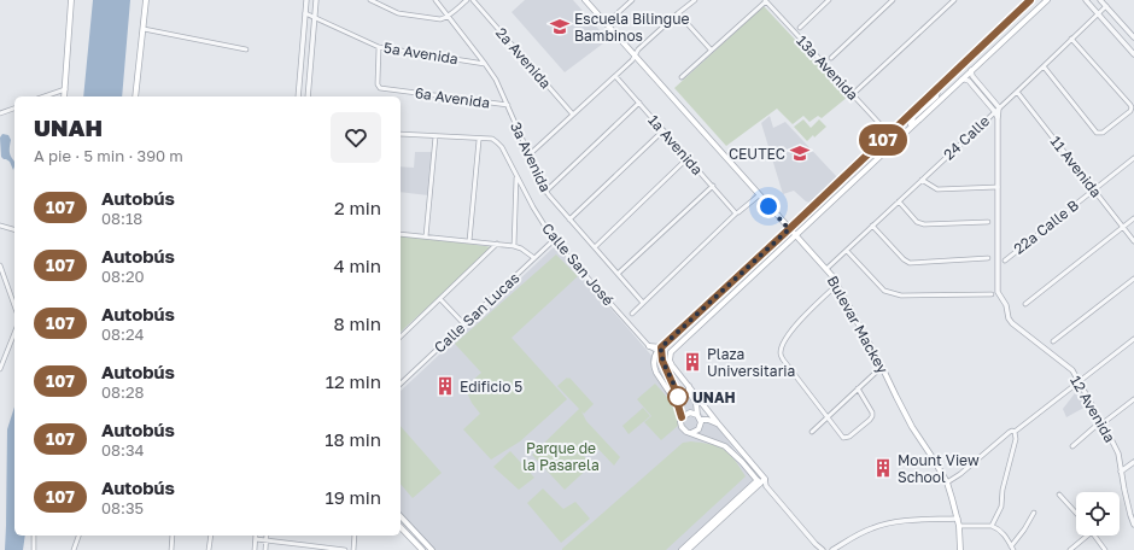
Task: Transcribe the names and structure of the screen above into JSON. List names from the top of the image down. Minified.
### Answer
{"streets":{"main road":["Bulevar Mackey"],"street":["5a Avenida","2a Avenida","13a Avenida","6a Avenida","24 Calle","1a Avenida","3a Avenida","11 Avenida","22a Calle B","Calle San José","Calle San Lucas","12 Avenida"]},"crossings":[["5a Avenida","6a Avenida"],["5a Avenida","3a Avenida"],["6a Avenida","3a Avenida"],["24 Calle","11 Avenida"],["24 Calle","Bulevar Mackey"],["24 Calle","12 Avenida"],["11 Avenida","22a Calle B"],["Calle San José","Calle San Lucas"]],"parks":["Parque de la Pasarela"],"places":{"school or university":["Escuela Bilingue Bambinos","CEUTEC"],"building":["Plaza Universitaria","Edificio 5","Mount View School"],"other":["UNAH"]},"lines":["bus line 107"],"page":{"on_map":"107","heading":["UNAH","A pie · 5 min · 390 m"],"list":[{"mark":"107","name":"Autobús","note":"08:18","value":"2 min"},{"mark":"107","name":"Autobús","note":"08:20","value":"4 min"},{"mark":"107","name":"Autobús","note":"08:24","value":"8 min"},{"mark":"107","name":"Autobús","note":"08:28","value":"12 min"},{"mark":"107","name":"Autobús","note":"08:34","value":"18 min"},{"mark":"107","name":"Autobús","note":"08:35","value":"19 min"}]}}
